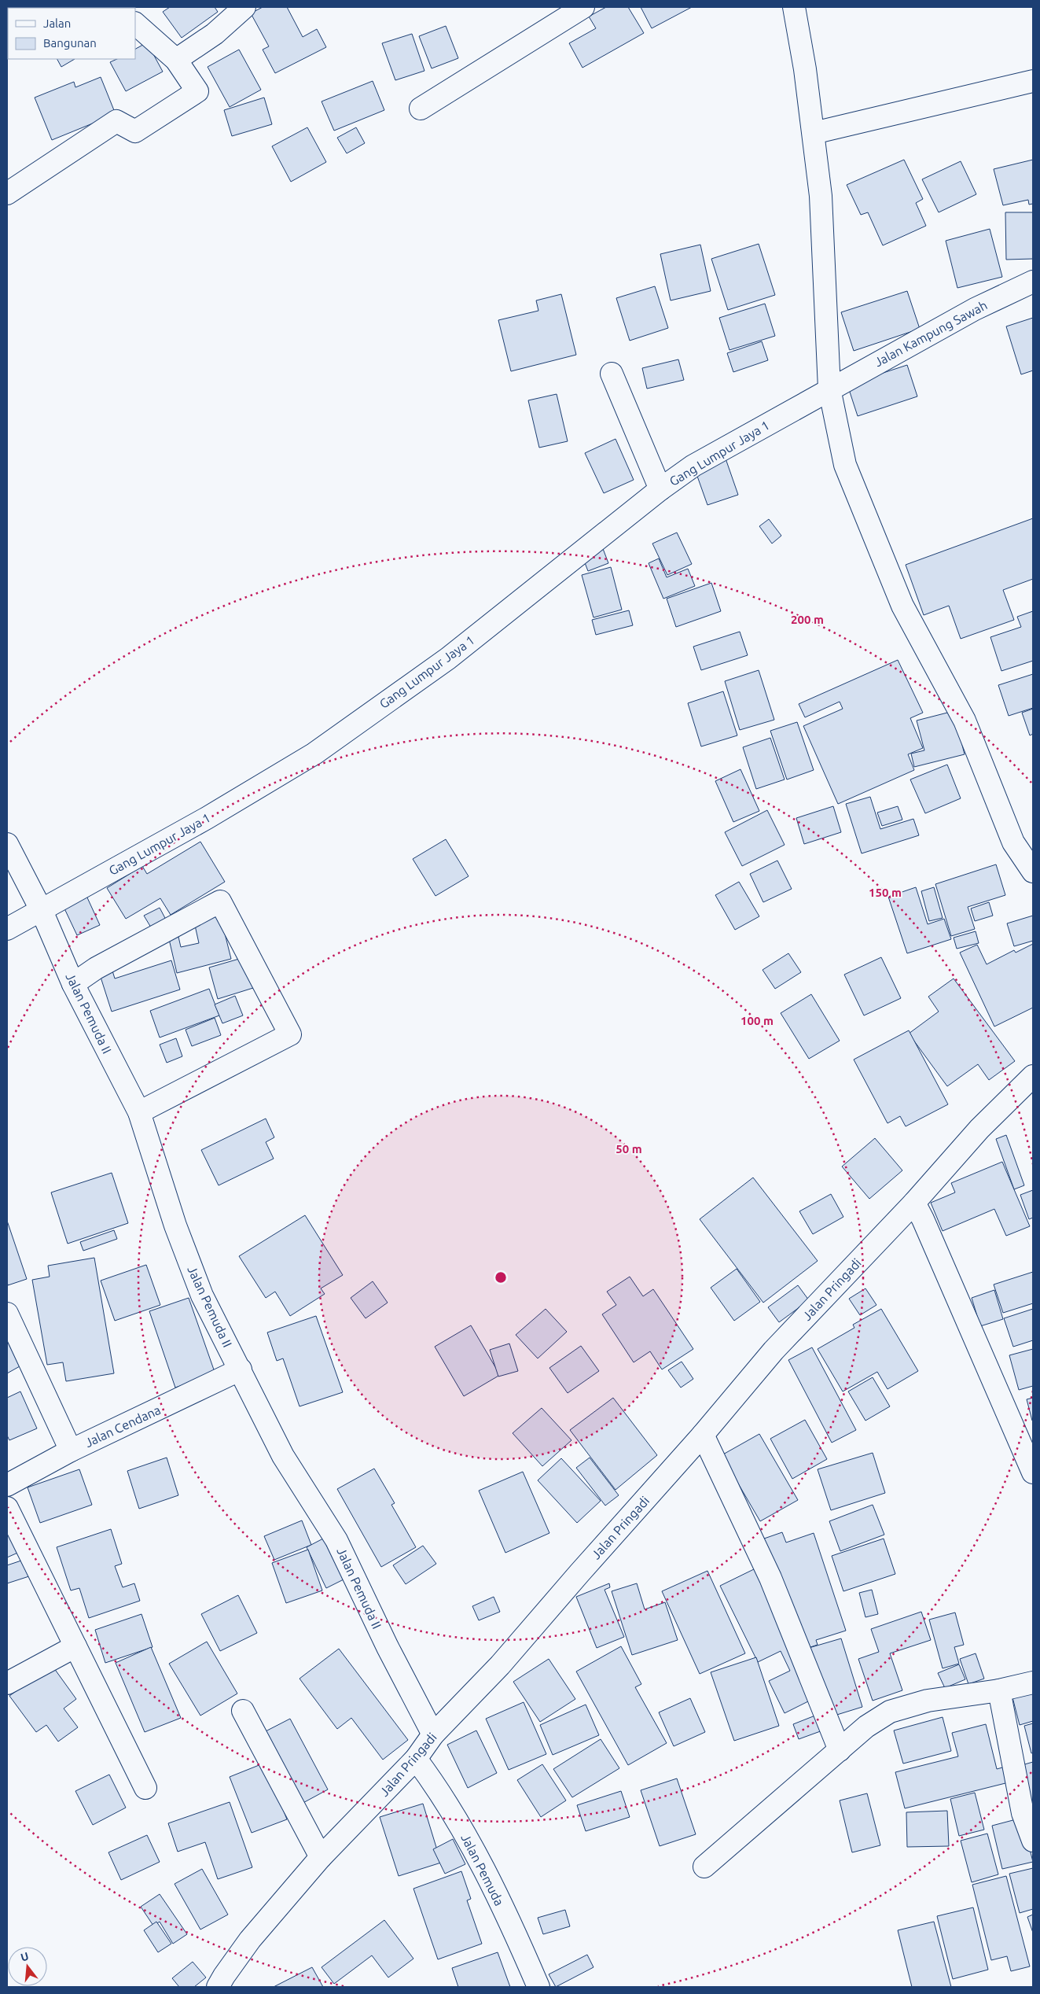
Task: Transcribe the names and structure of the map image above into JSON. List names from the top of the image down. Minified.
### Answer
{"streets":{"street":["Jalan Kampung Sawah","Gang Lumpur Jaya 1","Jalan Pemuda II","Jalan Pringadi","Jalan Cendana","Jalan Pemuda"]},"crossings":[["Jalan Kampung Sawah","Gang Lumpur Jaya 1"],["Gang Lumpur Jaya 1","Jalan Pemuda II"],["Jalan Pemuda II","Jalan Pringadi"],["Jalan Pemuda II","Jalan Cendana"],["Jalan Pringadi","Jalan Pemuda"]],"legend":["Jalan","Bangunan"],"north":"top","rings":["200 m","150 m","100 m","50 m"]}
